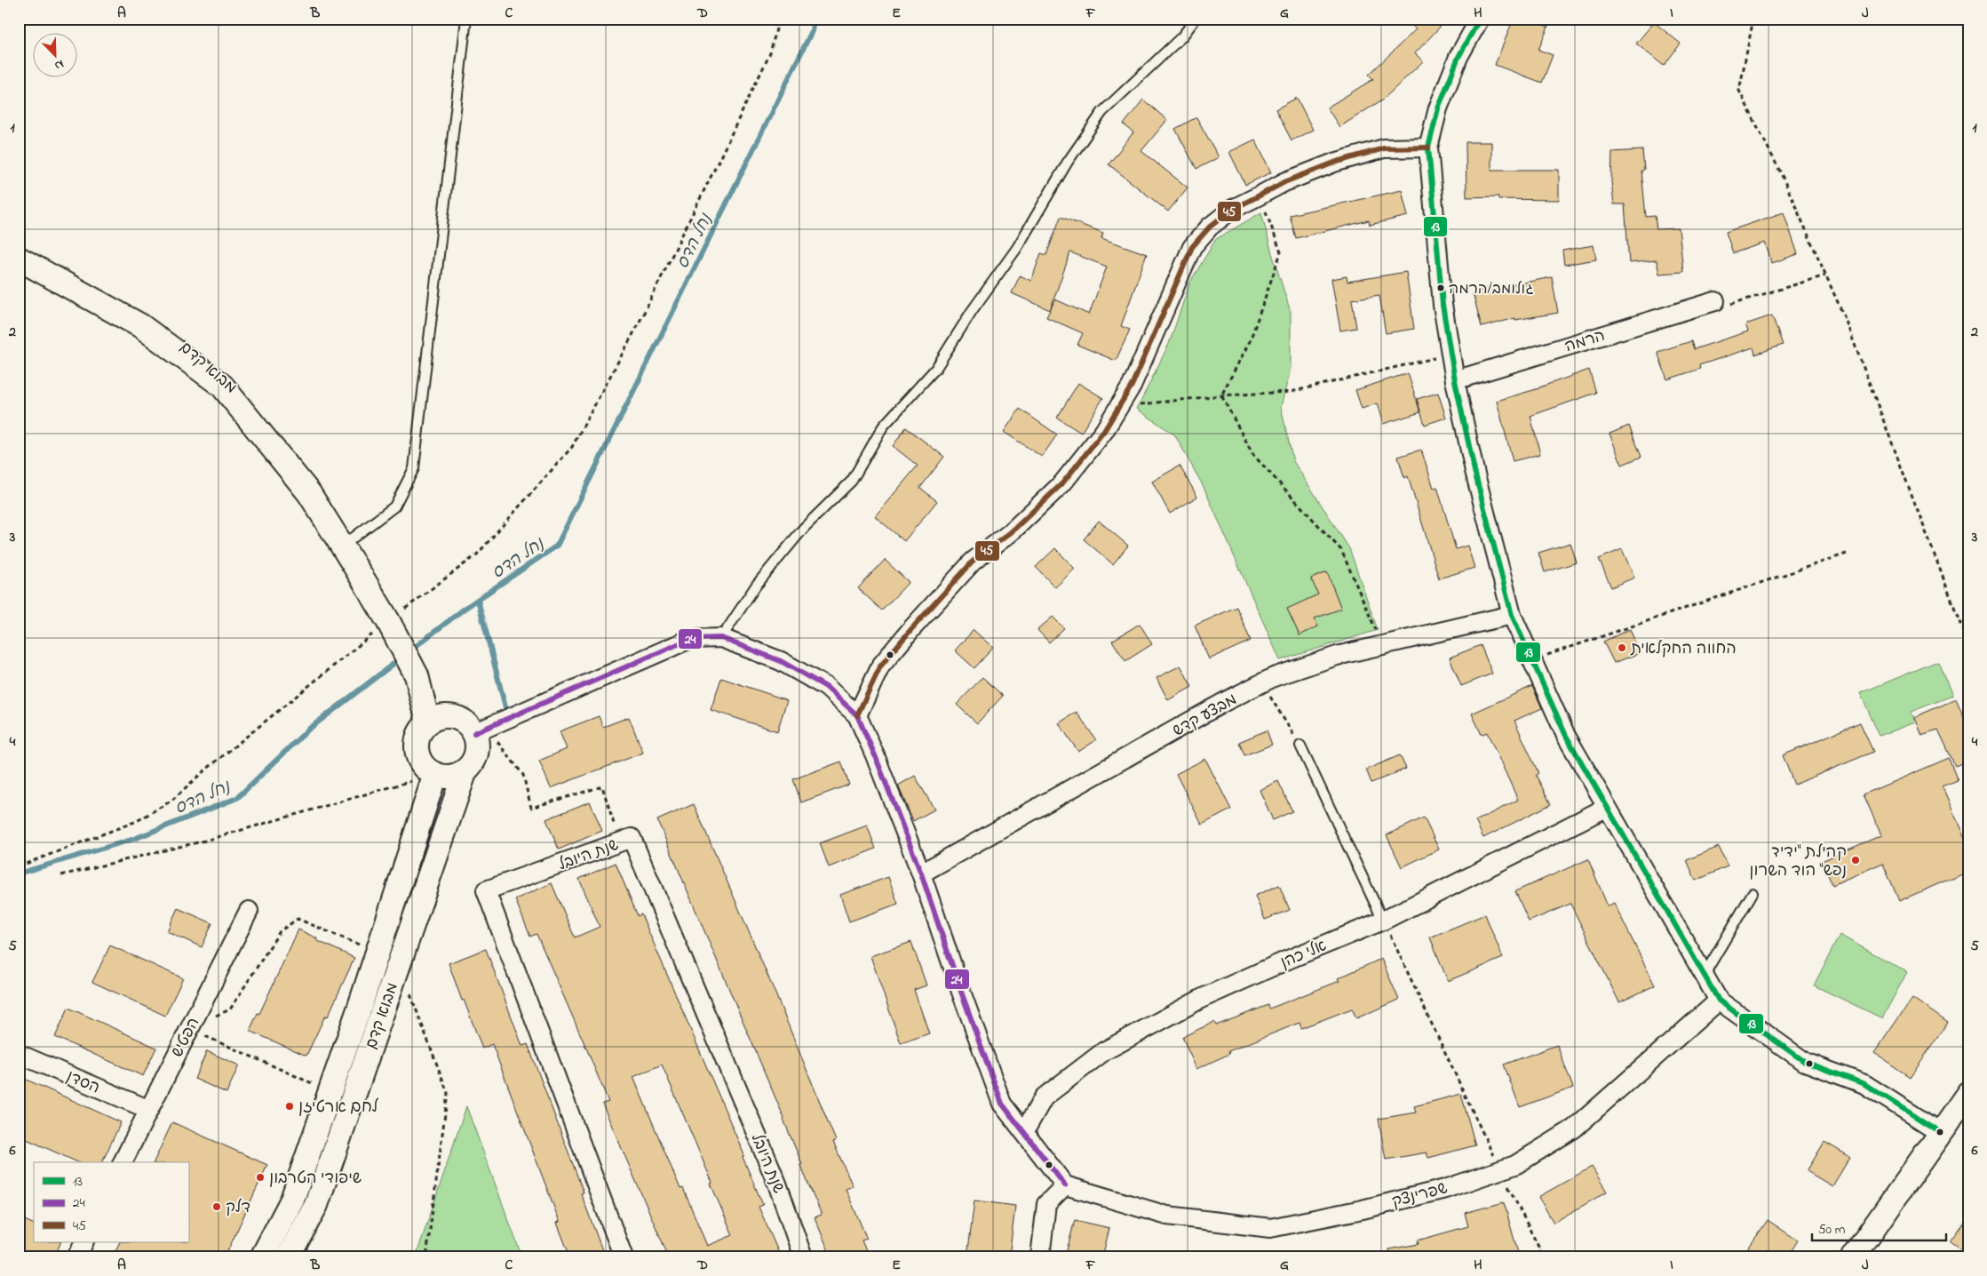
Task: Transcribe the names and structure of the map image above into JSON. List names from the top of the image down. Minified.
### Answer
{"streets":{"street":["הרמה","מבוא קדם","מבצע קדש","שנת היובל","אלי כהן","הפטיש","הסדן","שפרינצק"]},"crossings":[["הפטיש","הסדן"]],"water":["נחל הדס"],"places":["גולומב/הרמה","החווה החקלאית","קהילת \"ידיד נפש\" הוד השרון","לחם ארטיזן","שיפודי הטרבון","דלק"],"lines":["transit line 13","transit line 45","transit line 24"],"legend":["13","24","45"],"scale_bar":"50 m","north":"bottom right","grid":{"columns":["A","B","C","D","E","F","G","H","I","J"],"rows":["1","2","3","4","5","6"]}}
